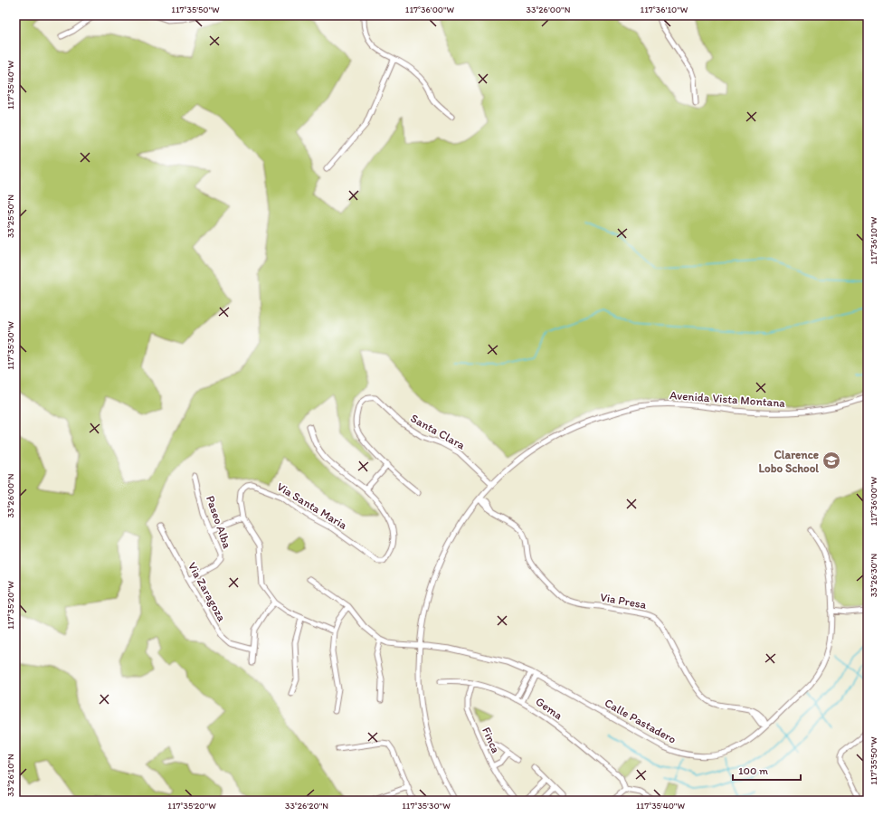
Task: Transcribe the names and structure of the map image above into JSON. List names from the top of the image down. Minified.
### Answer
{"streets":{"street":["Avenida Vista Montana","Santa Clara","Via Santa Maria","Paseo Alba","Via Zaragoza","Via Presa","Gema","Calle Pastadero","Finca"]},"crossings":[["Avenida Vista Montana","Santa Clara"],["Avenida Vista Montana","Via Presa"],["Avenida Vista Montana","Calle Pastadero"],["Paseo Alba","Via Zaragoza"],["Via Presa","Calle Pastadero"],["Gema","Finca"]],"places":{"school or university":["Clarence Lobo School"]},"scale_bar":"100 m","coordinates":["117°35'50\"W","117°36'00\"W","33°26'00\"N","117°36'10\"W","117°35'40\"W","33°25'50\"N","117°35'30\"W","33°26'30\"N","117°35'20\"W","33°26'10\"N","33°26'20\"N"]}
